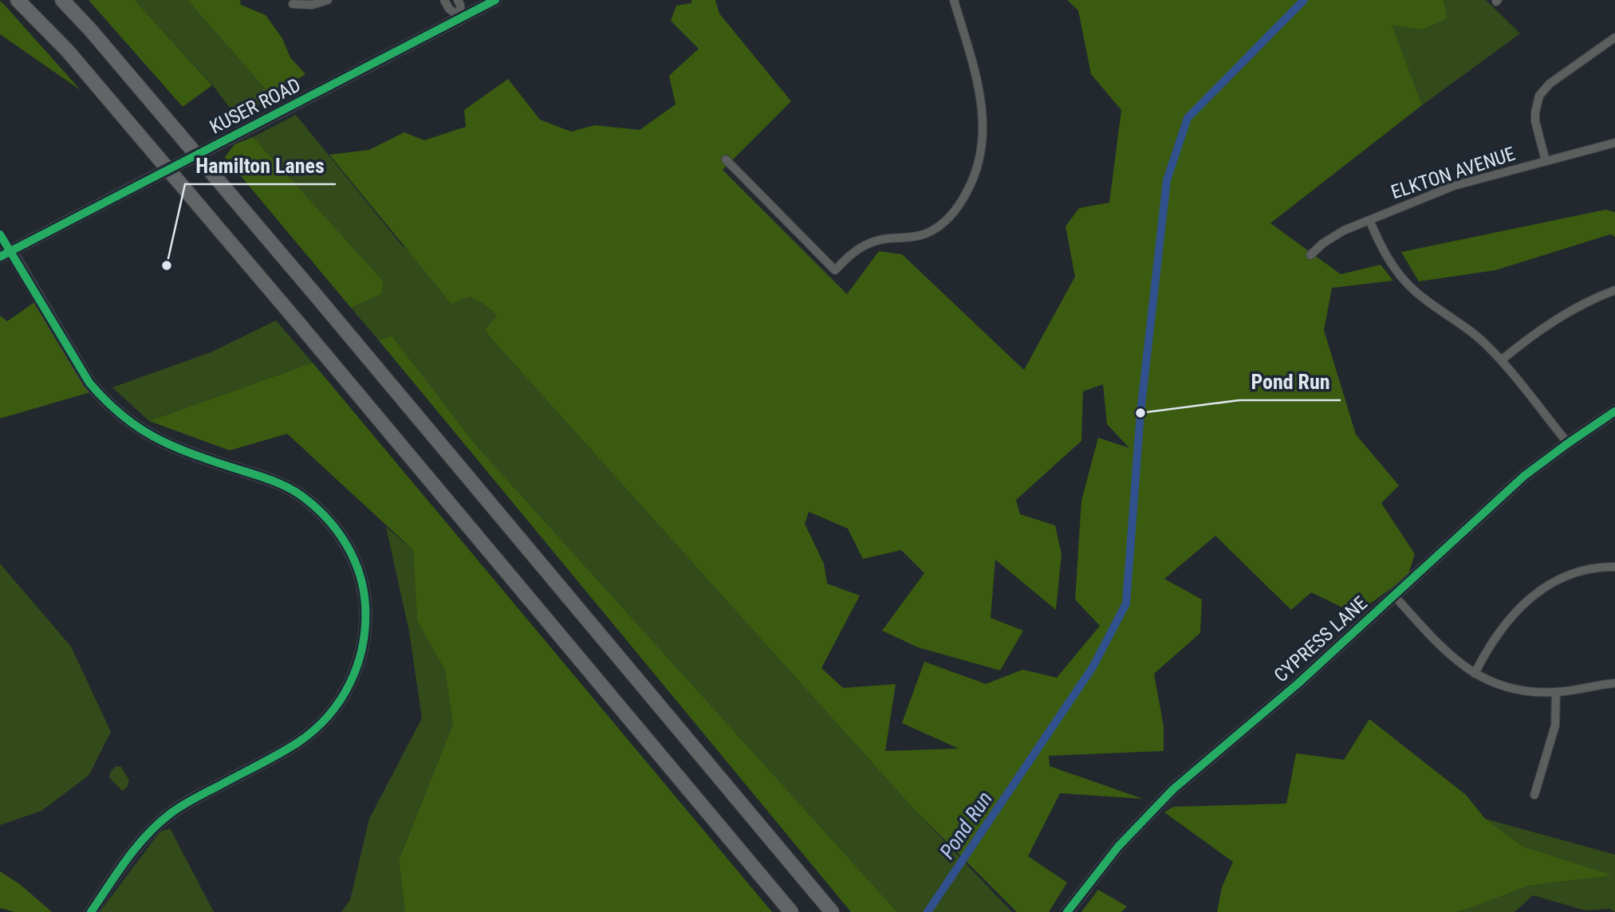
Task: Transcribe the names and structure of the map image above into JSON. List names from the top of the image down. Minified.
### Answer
{"streets":{"street":["KUSER ROAD","ELKTON AVENUE","CYPRESS LANE"]},"water":["Pond Run"],"places":["Hamilton Lanes","Pond Run"]}
